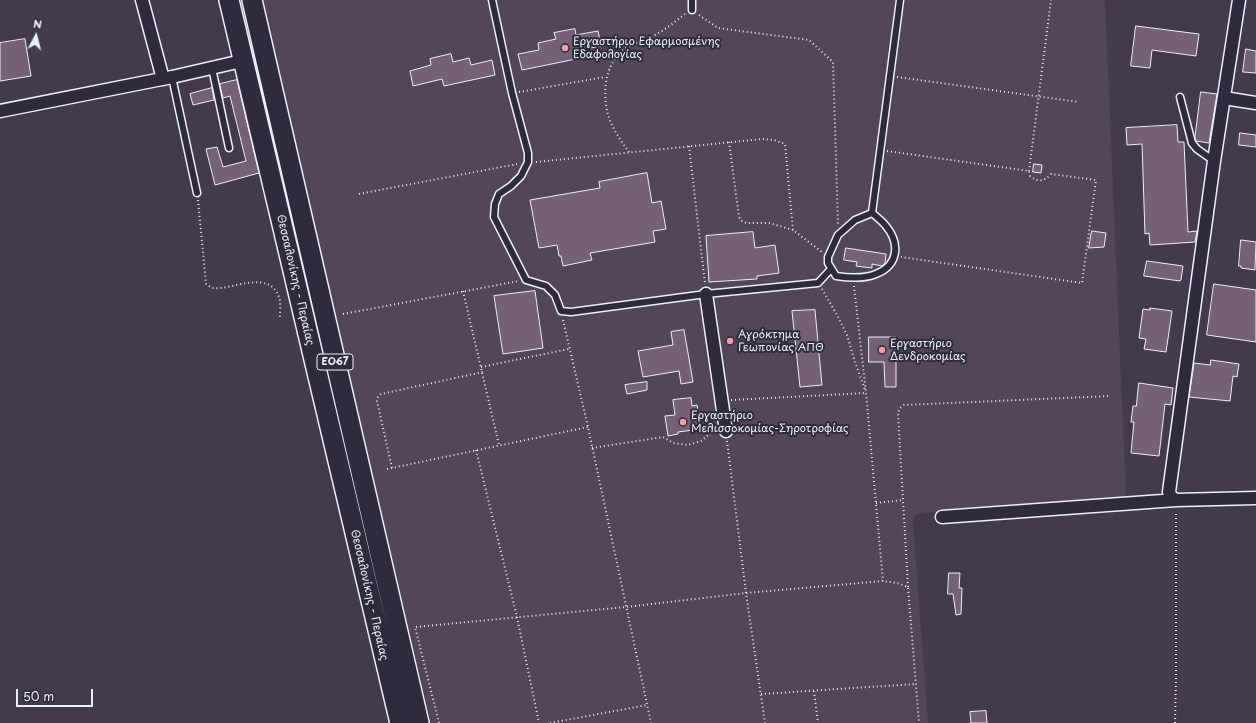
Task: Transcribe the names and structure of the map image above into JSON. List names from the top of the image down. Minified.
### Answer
{"streets":{"main road":["Θεσσαλονίκης - Περαίας","ΕΟ67"]},"places":["Εργαστήριο Εφαρμοσμένης Εδαφολογίας","Αγρόκτημα Γεωπονίας ΑΠΘ","Εργαστήριο Δενδροκομίας","Εργαστήριο Μελισσοκομίας-Σηροτροφίας"],"scale_bar":"50 m","north":"top"}
